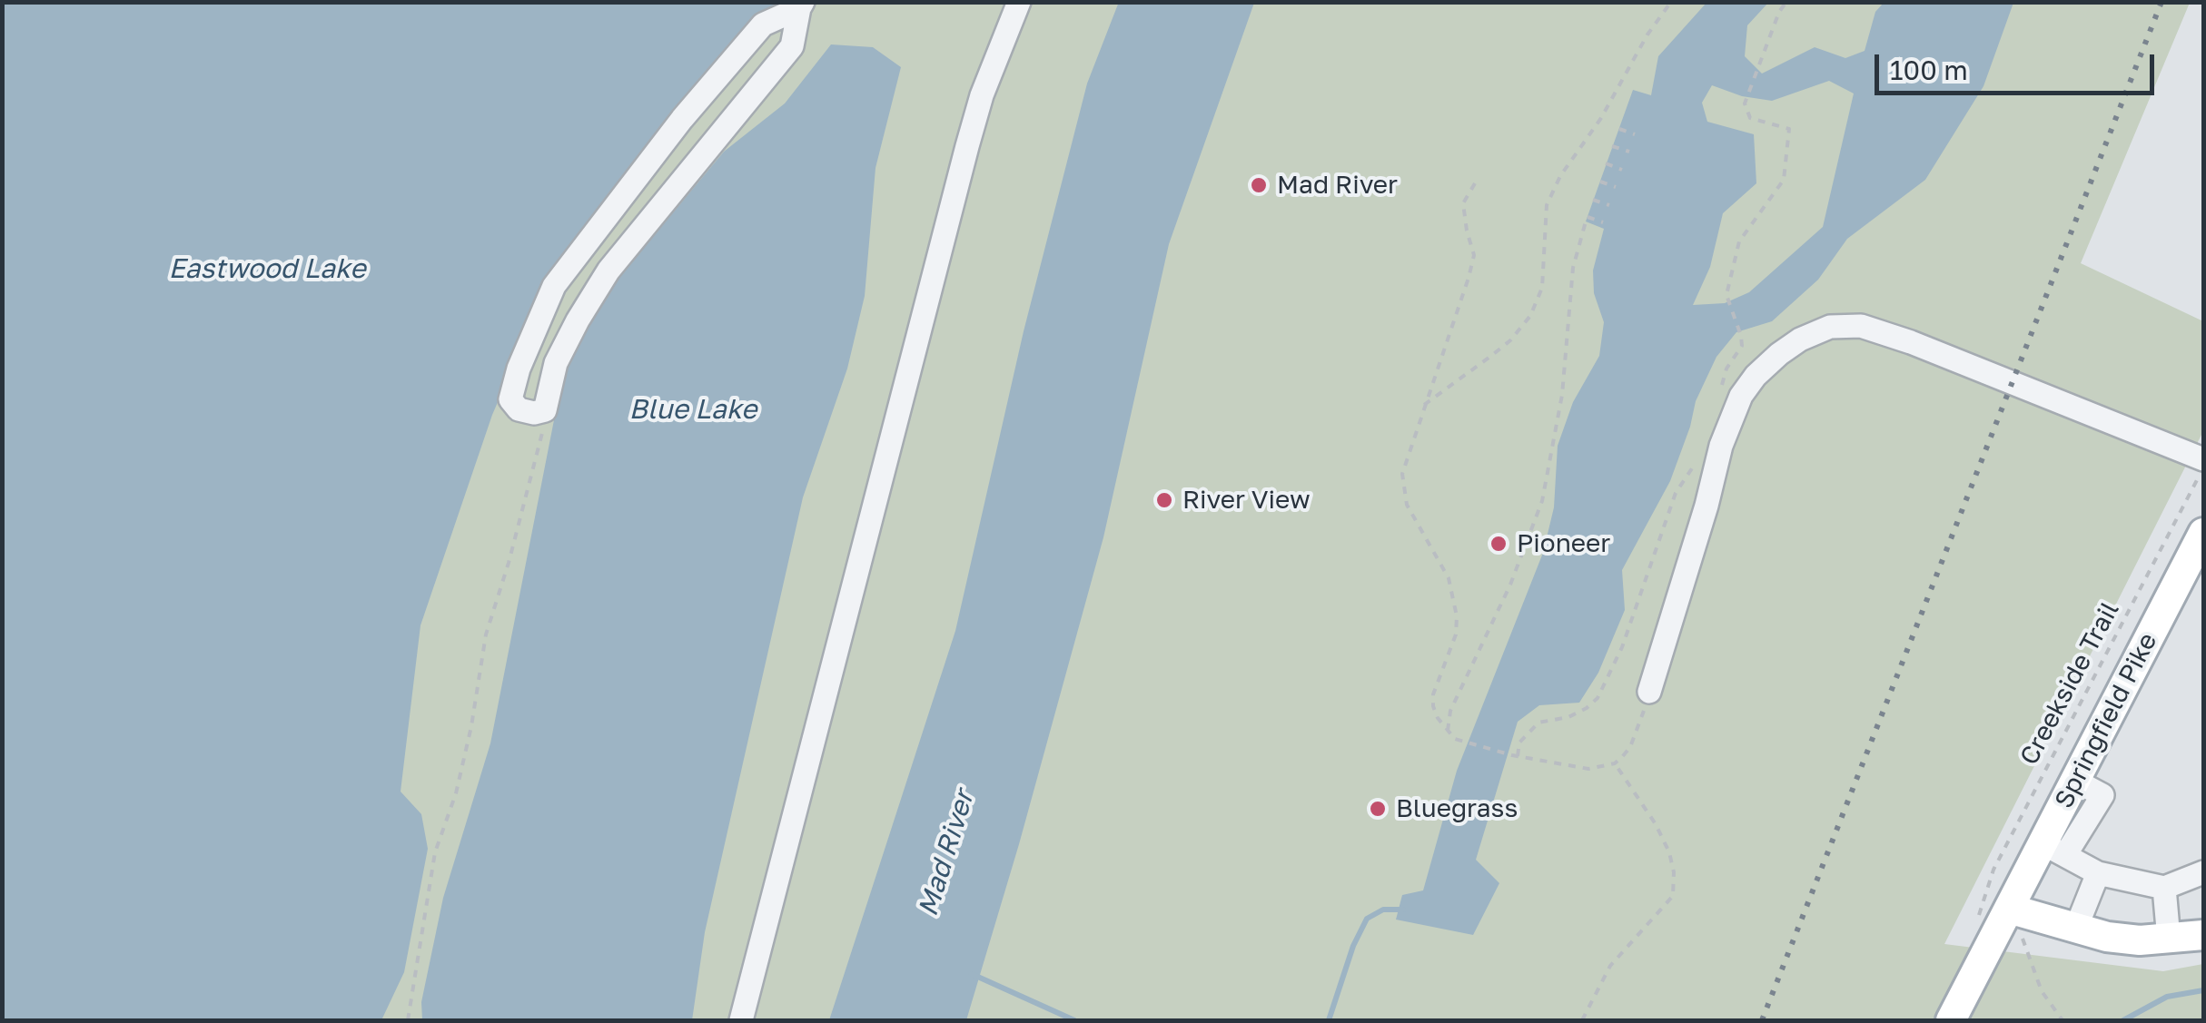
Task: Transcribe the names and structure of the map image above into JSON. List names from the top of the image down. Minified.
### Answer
{"streets":{"main road":["Springfield Pike"],"path":["Creekside Trail"]},"crossings":[["Creekside Trail","Springfield Pike"]],"water":["Eastwood Lake","Blue Lake","Mad River"],"places":["Mad River","River View","Pioneer","Bluegrass"],"scale_bar":"100 m"}
